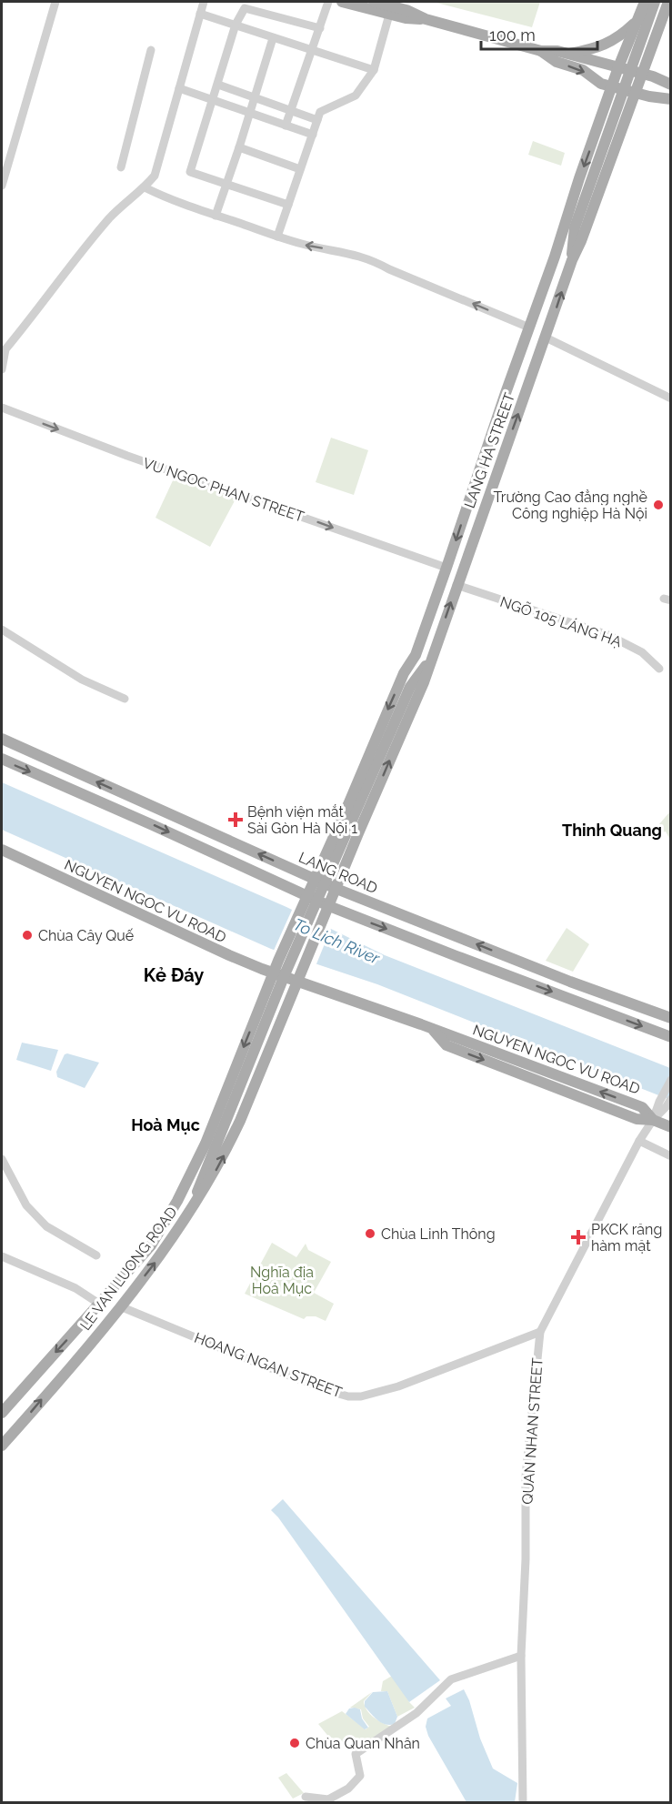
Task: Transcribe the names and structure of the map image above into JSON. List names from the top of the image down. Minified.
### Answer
{"streets":{"main road":["LANG HA STREET","LANG ROAD","NGUYEN NGOC VU ROAD","LE VAN LUONG ROAD"],"street":["VU NGOC PHAN STREET","NGÕ 105 LÁNG HẠ","HOANG NGAN STREET","QUAN NHAN STREET"]},"crossings":[["LANG HA STREET","VU NGOC PHAN STREET"],["LANG HA STREET","NGÕ 105 LÁNG HẠ"],["LANG HA STREET","LANG ROAD"],["LANG HA STREET","LE VAN LUONG ROAD"],["NGUYEN NGOC VU ROAD","LE VAN LUONG ROAD"],["NGUYEN NGOC VU ROAD","QUAN NHAN STREET"],["LE VAN LUONG ROAD","HOANG NGAN STREET"],["HOANG NGAN STREET","QUAN NHAN STREET"]],"one_way":["VU NGOC PHAN STREET"],"districts":["Thinh Quang","Kẻ Đáy","Hoà Mục"],"water":["To Lich River"],"parks":["Nghĩa địa Hoả Mục"],"places":{"other":["Trường Cao đẳng nghề Công nghiệp Hà Nội","Chùa Cây Quế","Chùa Linh Thông","Chùa Quan Nhân"],"health":["Bệnh viện mắt Sài Gòn Hà Nội 1","PKCK răng hàm mặt"]},"scale_bar":"100 m"}
